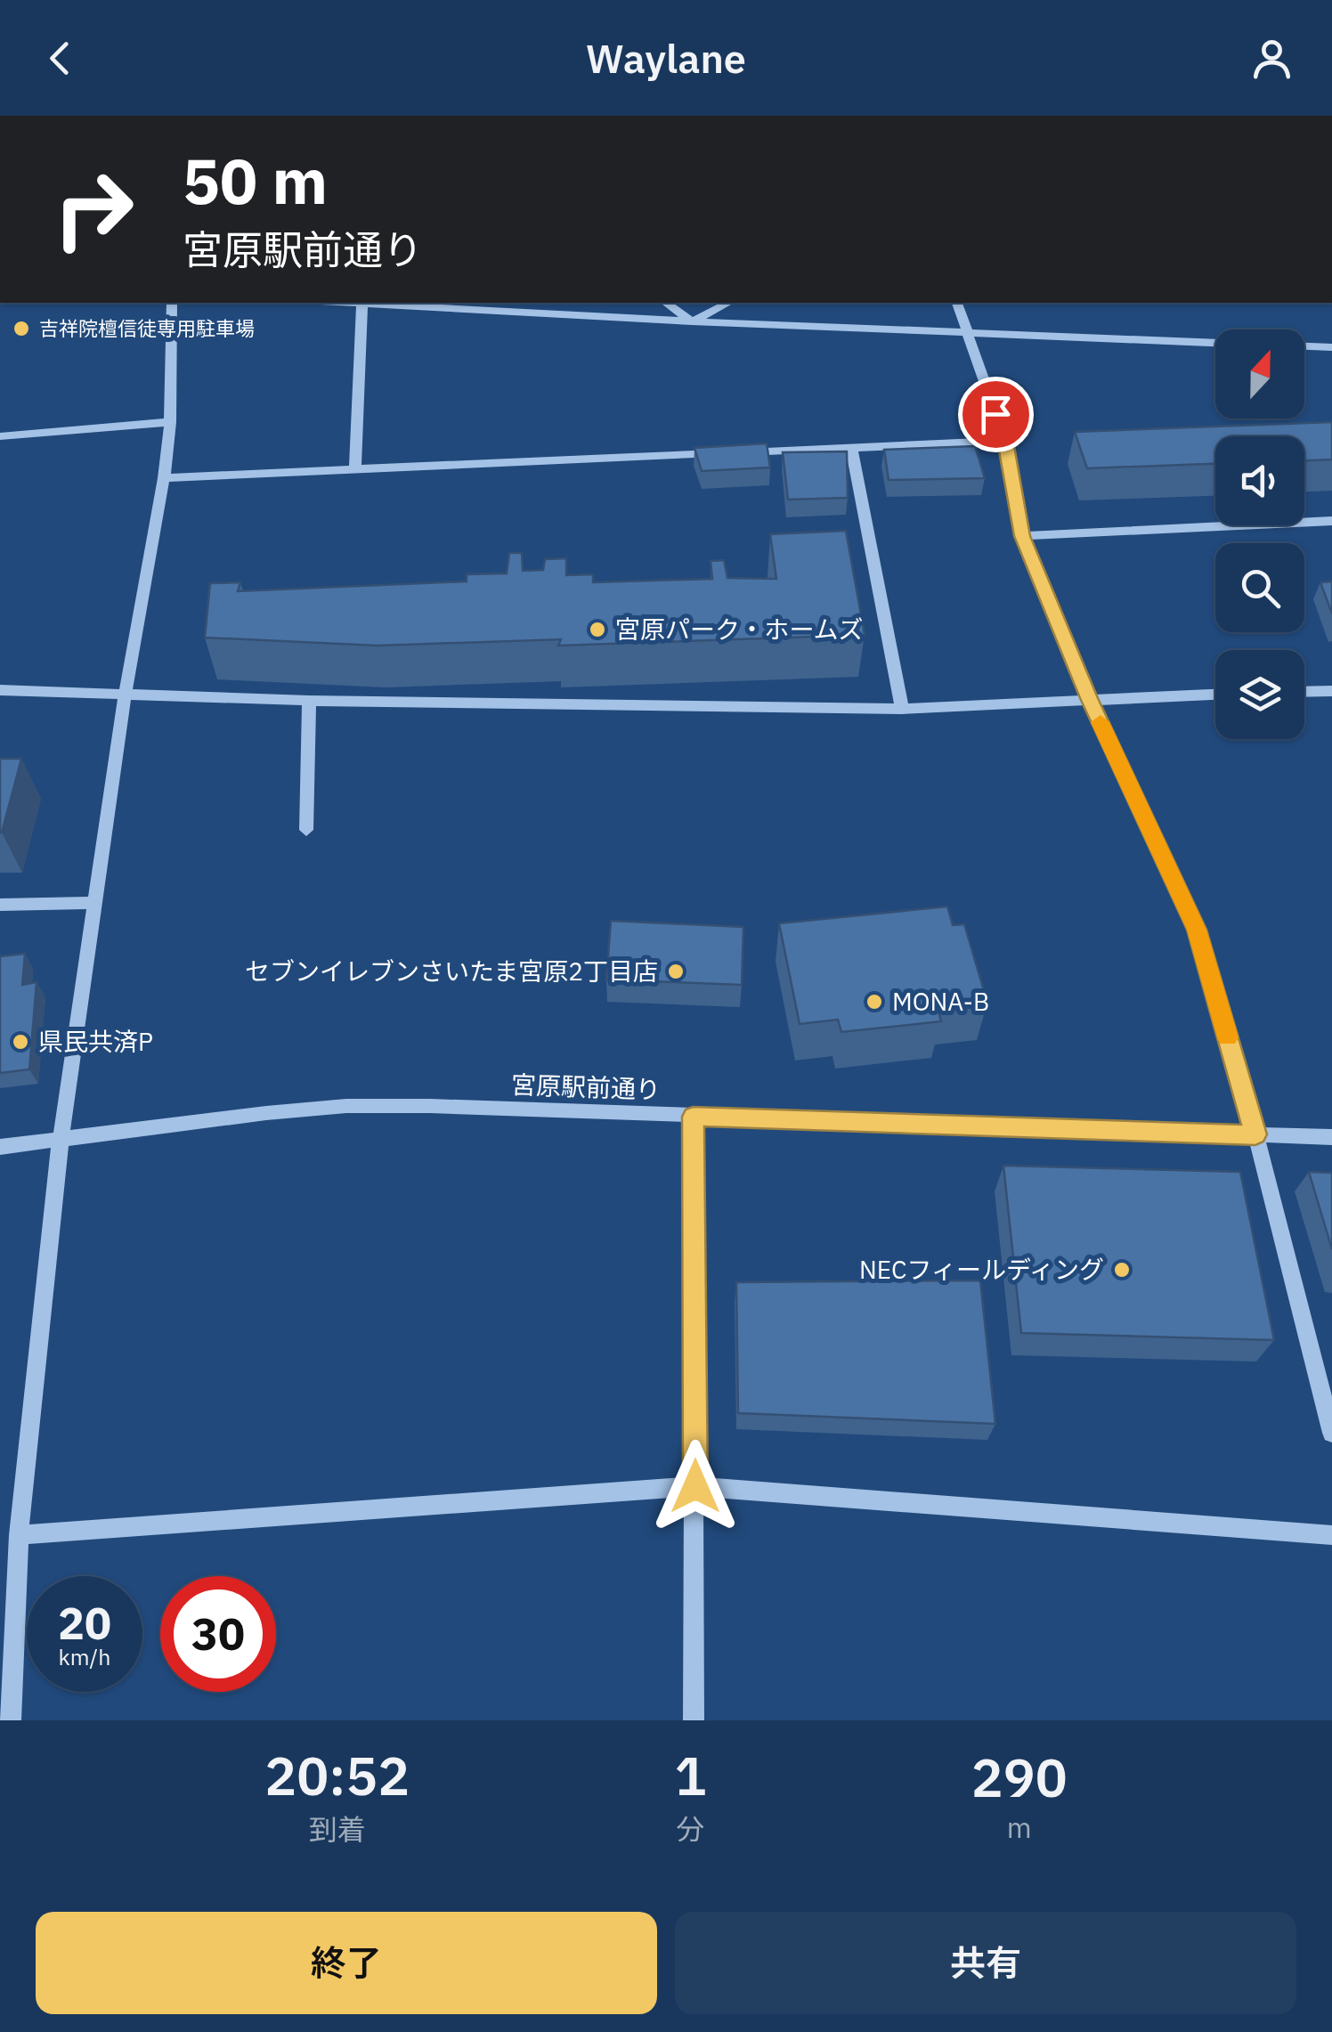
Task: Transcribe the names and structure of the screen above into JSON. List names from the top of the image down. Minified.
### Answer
{"streets":{"street":["宮原駅前通り"]},"places":["吉祥院檀信徒専用駐車場","宮原パーク・ホームズ","セブンイレブンさいたま宮原2丁目店","MONA-B","県民共済P","NECフィールディング"],"north":"top","page":{"header":"Waylane","turn":["50 m","宮原駅前通り"],"speed":"20 km/h","limit":"30","eta":["20:52","到着","1","分","290","m"],"buttons":["終了","共有"]}}
